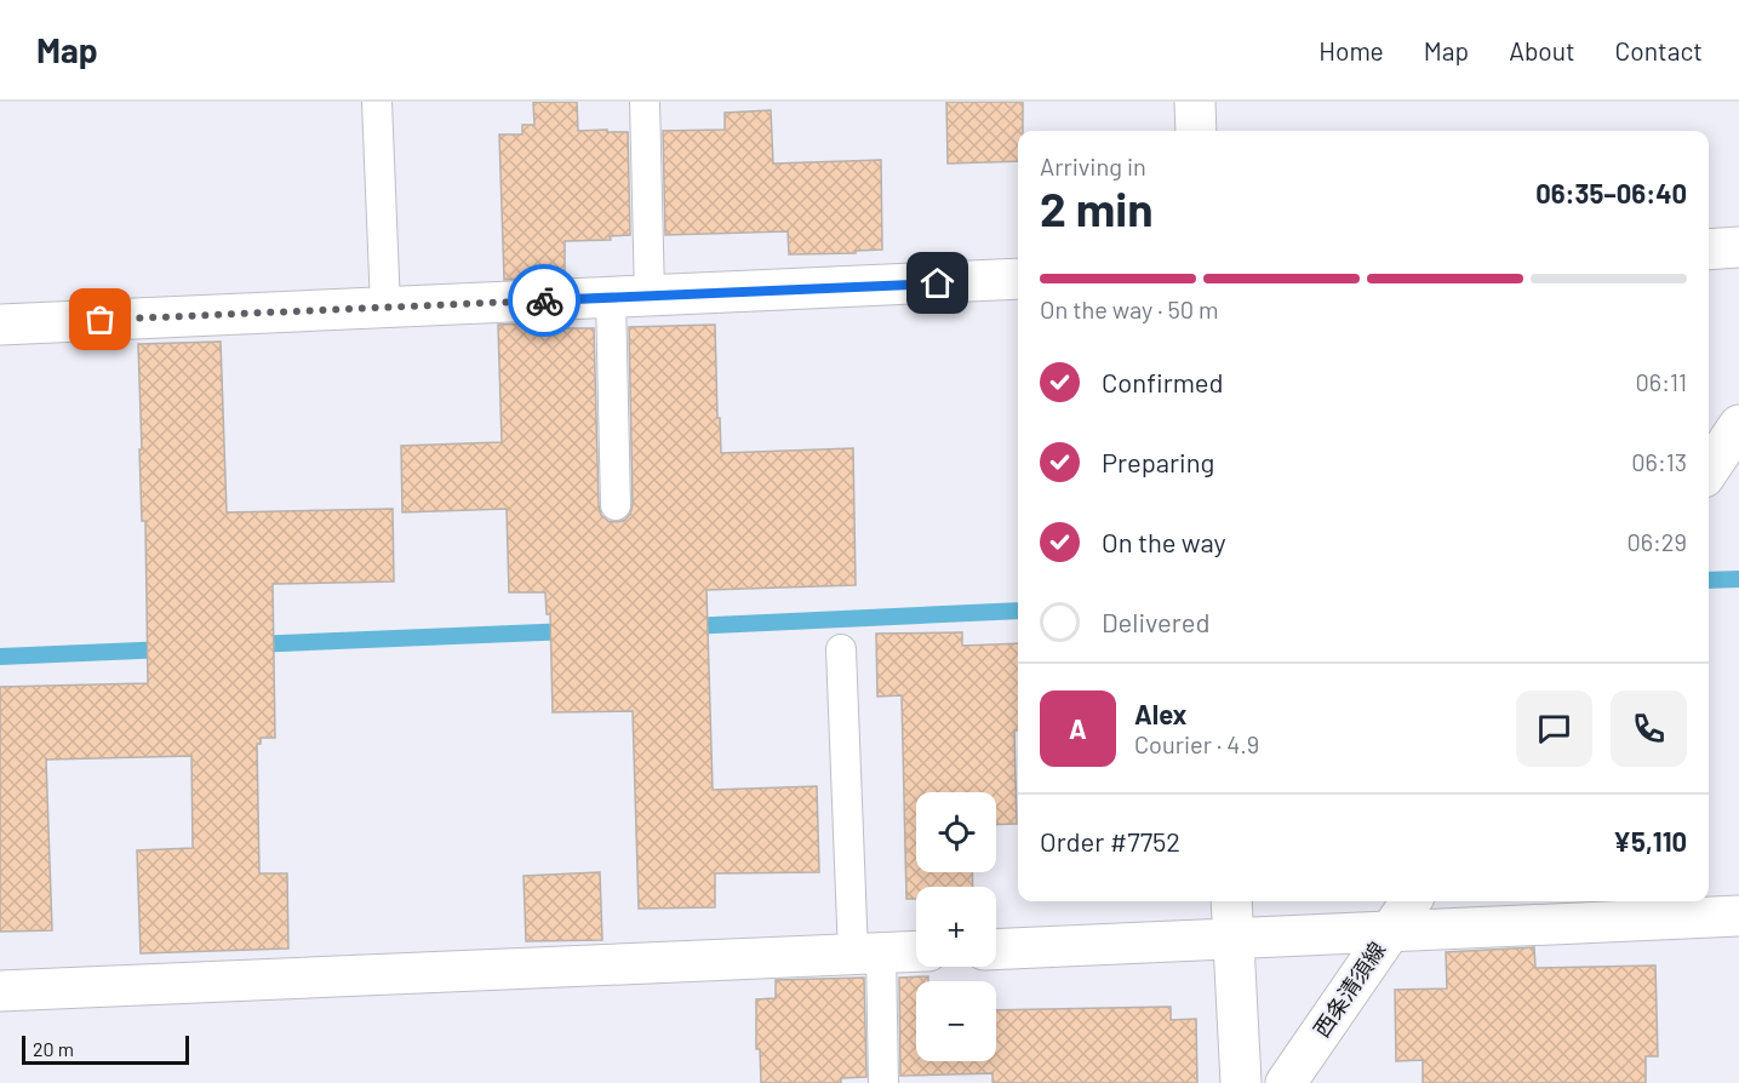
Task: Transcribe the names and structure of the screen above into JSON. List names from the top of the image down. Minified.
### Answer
{"streets":{"street":["西条清須線"]},"scale_bar":"20 m","page":{"header":"Map","nav":["Home","Map","About","Contact"],"heading":["2 min","Arriving in","06:35–06:40"],"panel":["Alex","Courier · 4.9","Order #7752","¥5,110"],"bar":"On the way · 50 m","list":[["Confirmed","06:11"],["Preparing","06:13"],["On the way","06:29"],"Delivered"],"round":"A","map_buttons":["+","−"],"scale":"20 m"}}
